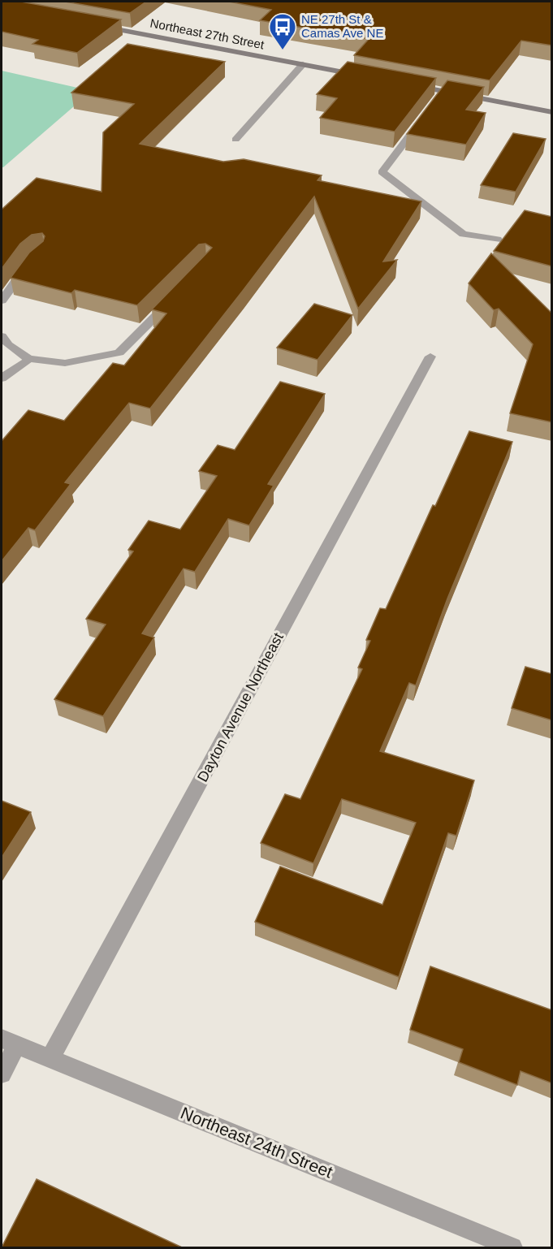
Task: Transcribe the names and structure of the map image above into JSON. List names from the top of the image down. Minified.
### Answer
{"streets":{"street":["Northeast 27th Street","Dayton Avenue Northeast","Northeast 24th Street"]},"crossings":[["Dayton Avenue Northeast","Northeast 24th Street"]],"places":{"bus stop":["NE 27th St & Camas Ave NE"]}}
